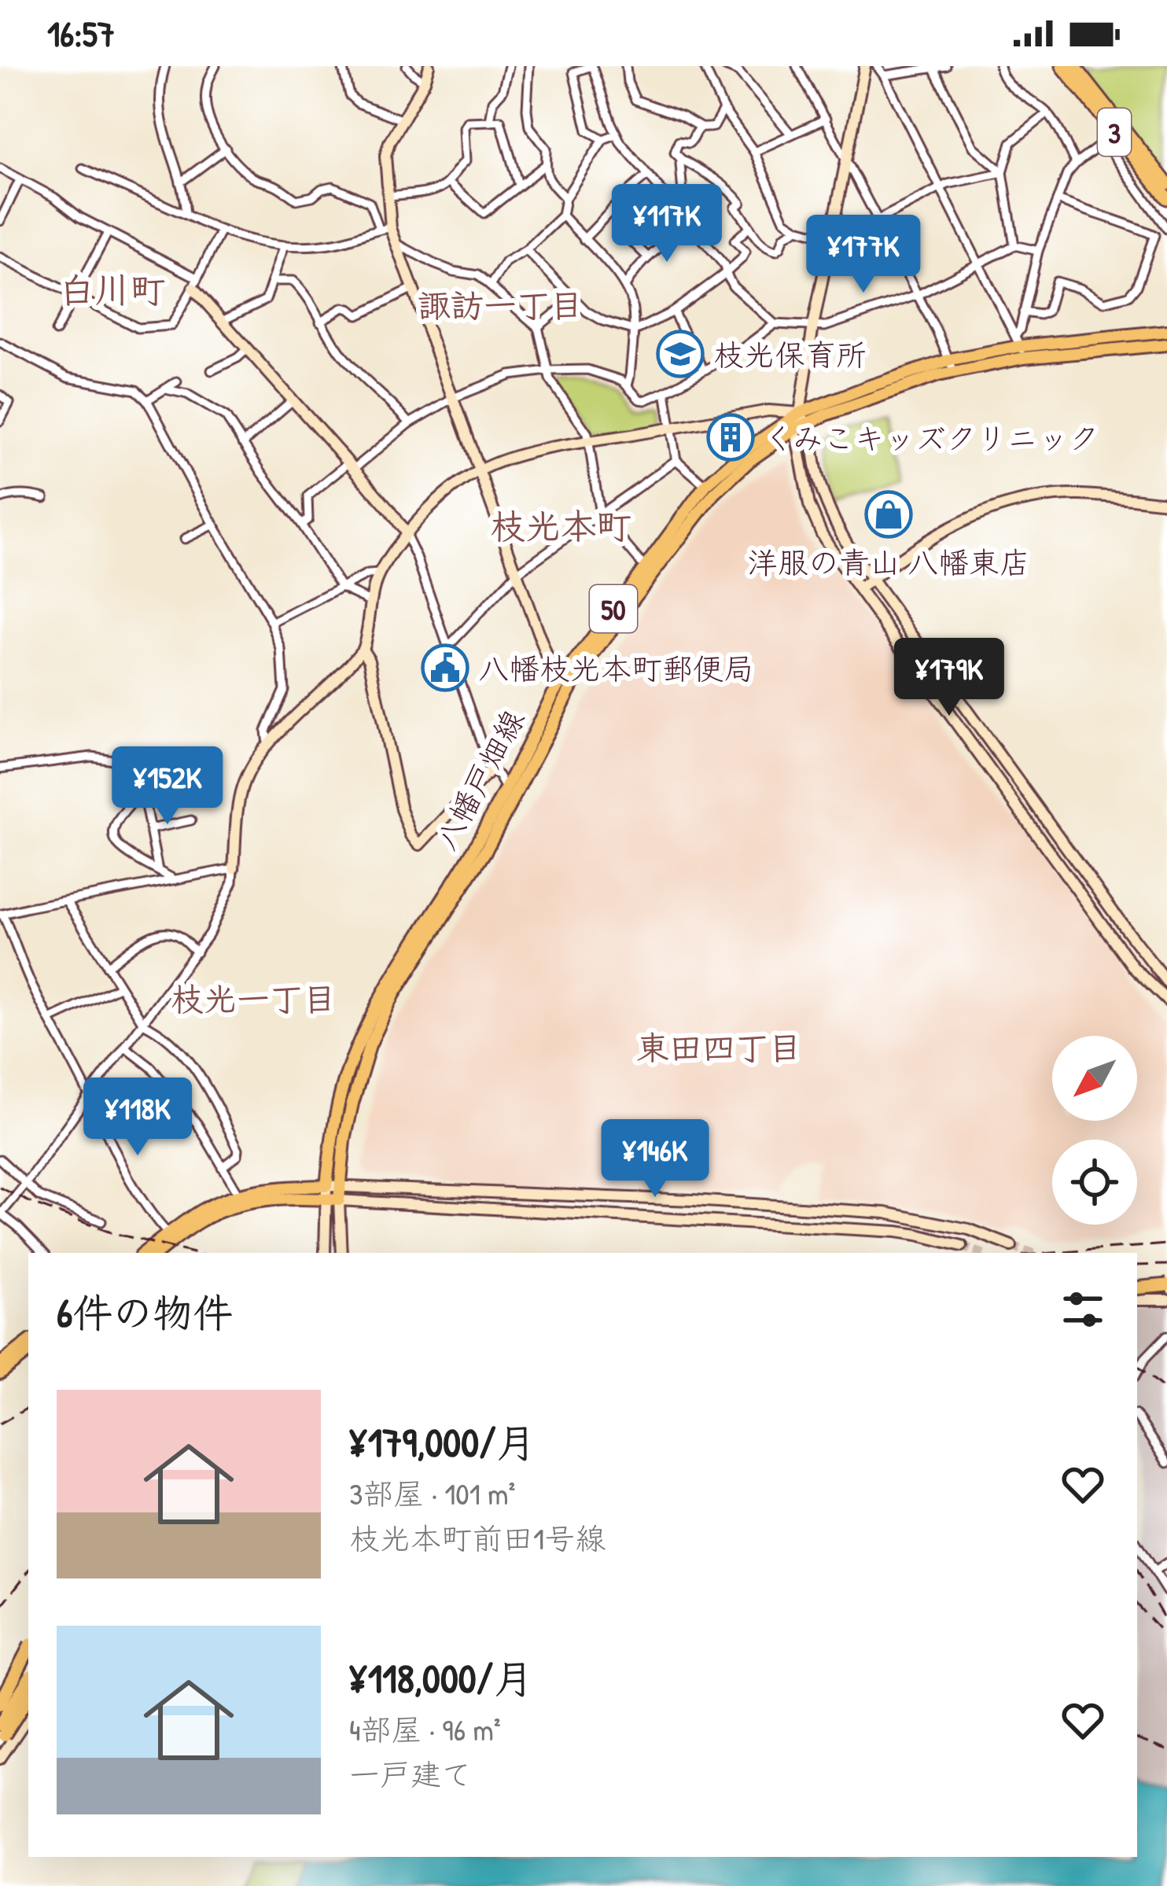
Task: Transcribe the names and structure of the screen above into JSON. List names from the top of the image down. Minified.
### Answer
{"streets":{"highway":["3"],"main road":["50","八幡戸畑線"]},"districts":["白川町","諏訪一丁目","枝光本町","枝光一丁目","東田四丁目"],"places":{"school or university":["枝光保育所"],"building":["くみこキッズクリニック"],"shop":["洋服の青山 八幡東店"],"public building":["八幡枝光本町郵便局"]},"north":"bottom left","page":{"status":"16:57","price":["¥117K","¥177K","¥179K","¥152K","¥118K","¥146K"],"heading":"6件の物件","list":[{"name":"¥179,000/月","note":"3部屋 · 101 m² · 枝光本町前田1号線"},{"name":"¥118,000/月","note":"4部屋 · 96 m² · 一戸建て"}]}}
